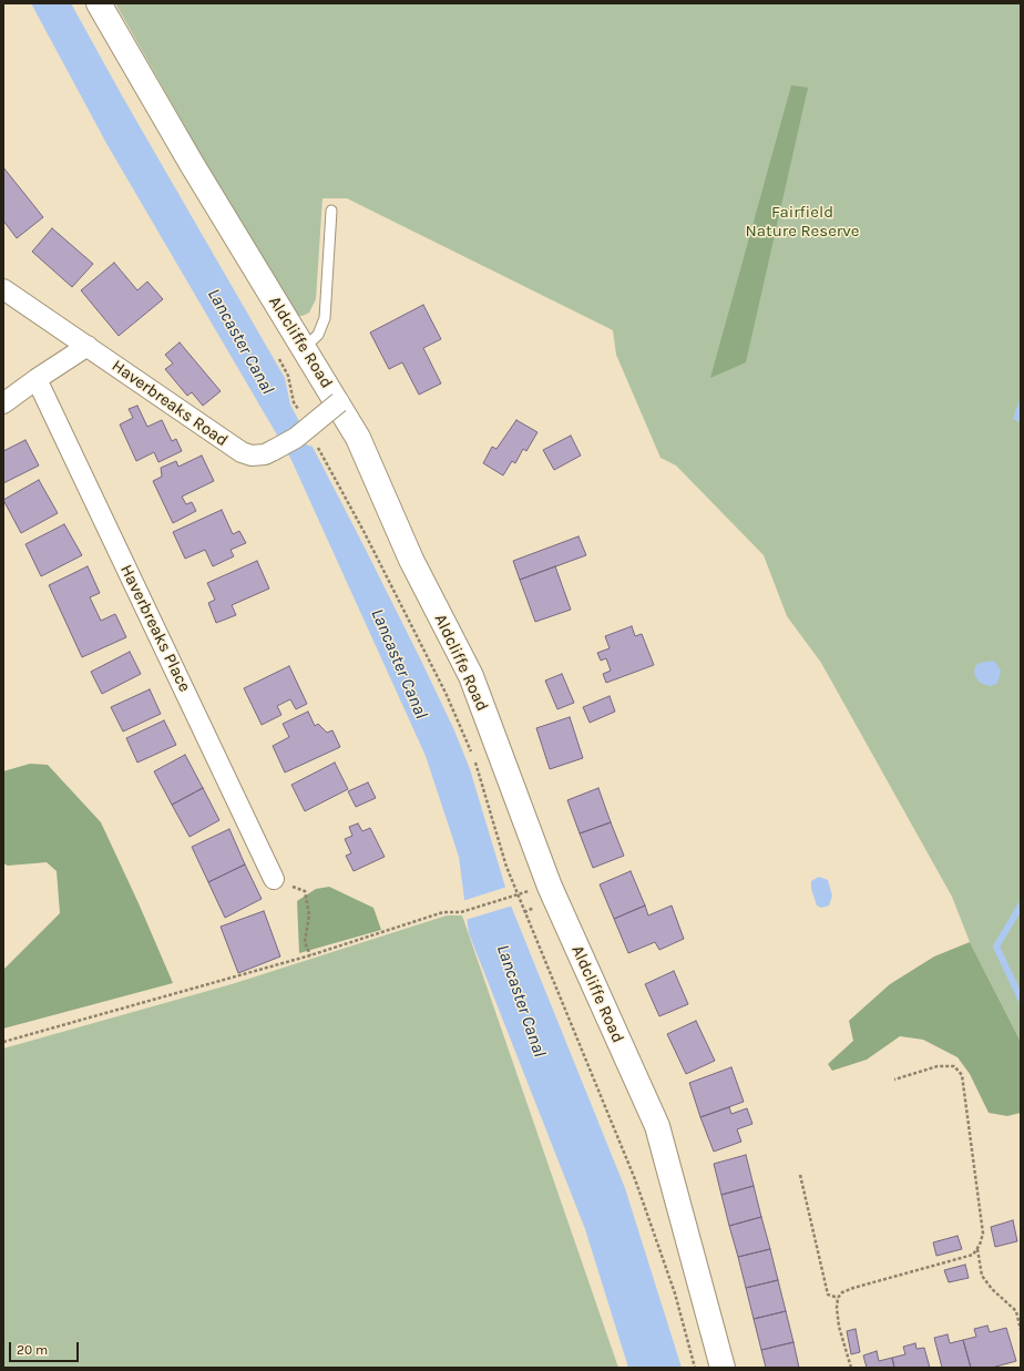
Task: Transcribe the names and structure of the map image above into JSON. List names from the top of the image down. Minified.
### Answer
{"streets":{"street":["Aldcliffe Road","Haverbreaks Road","Haverbreaks Place"]},"crossings":[["Aldcliffe Road","Haverbreaks Road"]],"water":["Lancaster Canal"],"parks":["Fairfield Nature Reserve"],"scale_bar":"20 m"}
